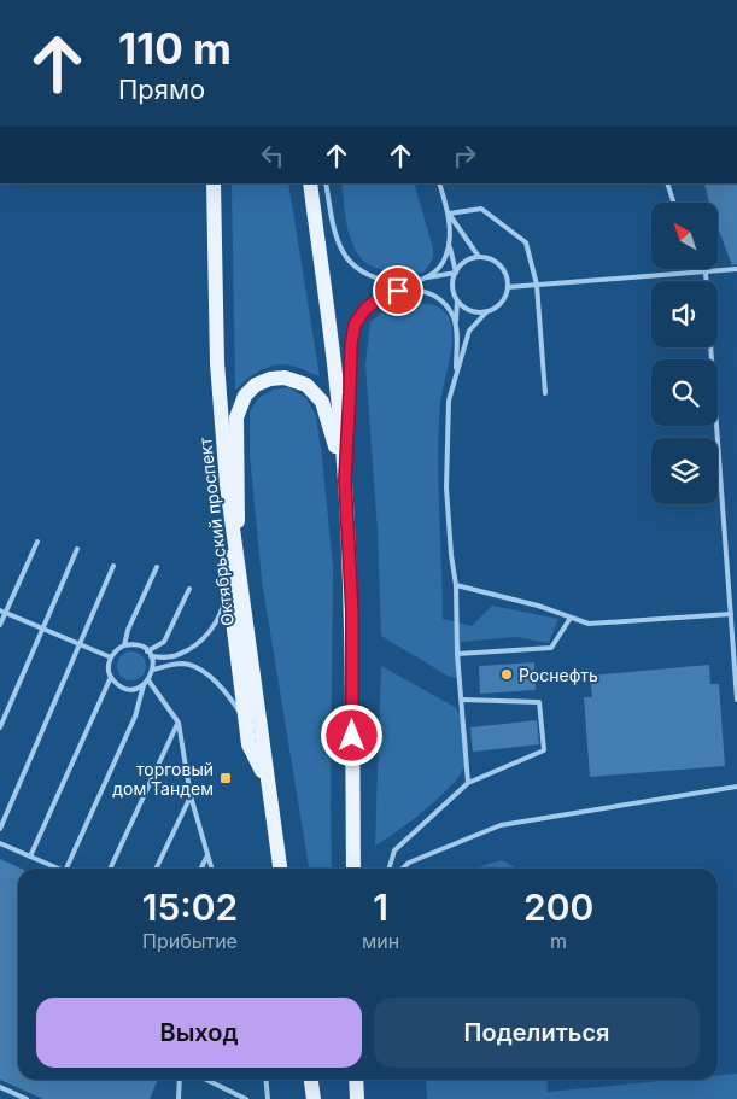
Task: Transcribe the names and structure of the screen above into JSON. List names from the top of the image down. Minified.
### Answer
{"streets":{"main road":["Октябрьский проспект"]},"places":{"other":["Роснефть"],"transit":["торговый дом Тандем"]},"north":"top left","page":{"turn":["110 m","Прямо"],"eta":["15:02","Прибытие","1","мин","200","m"],"buttons":["Выход","Поделиться"]}}
